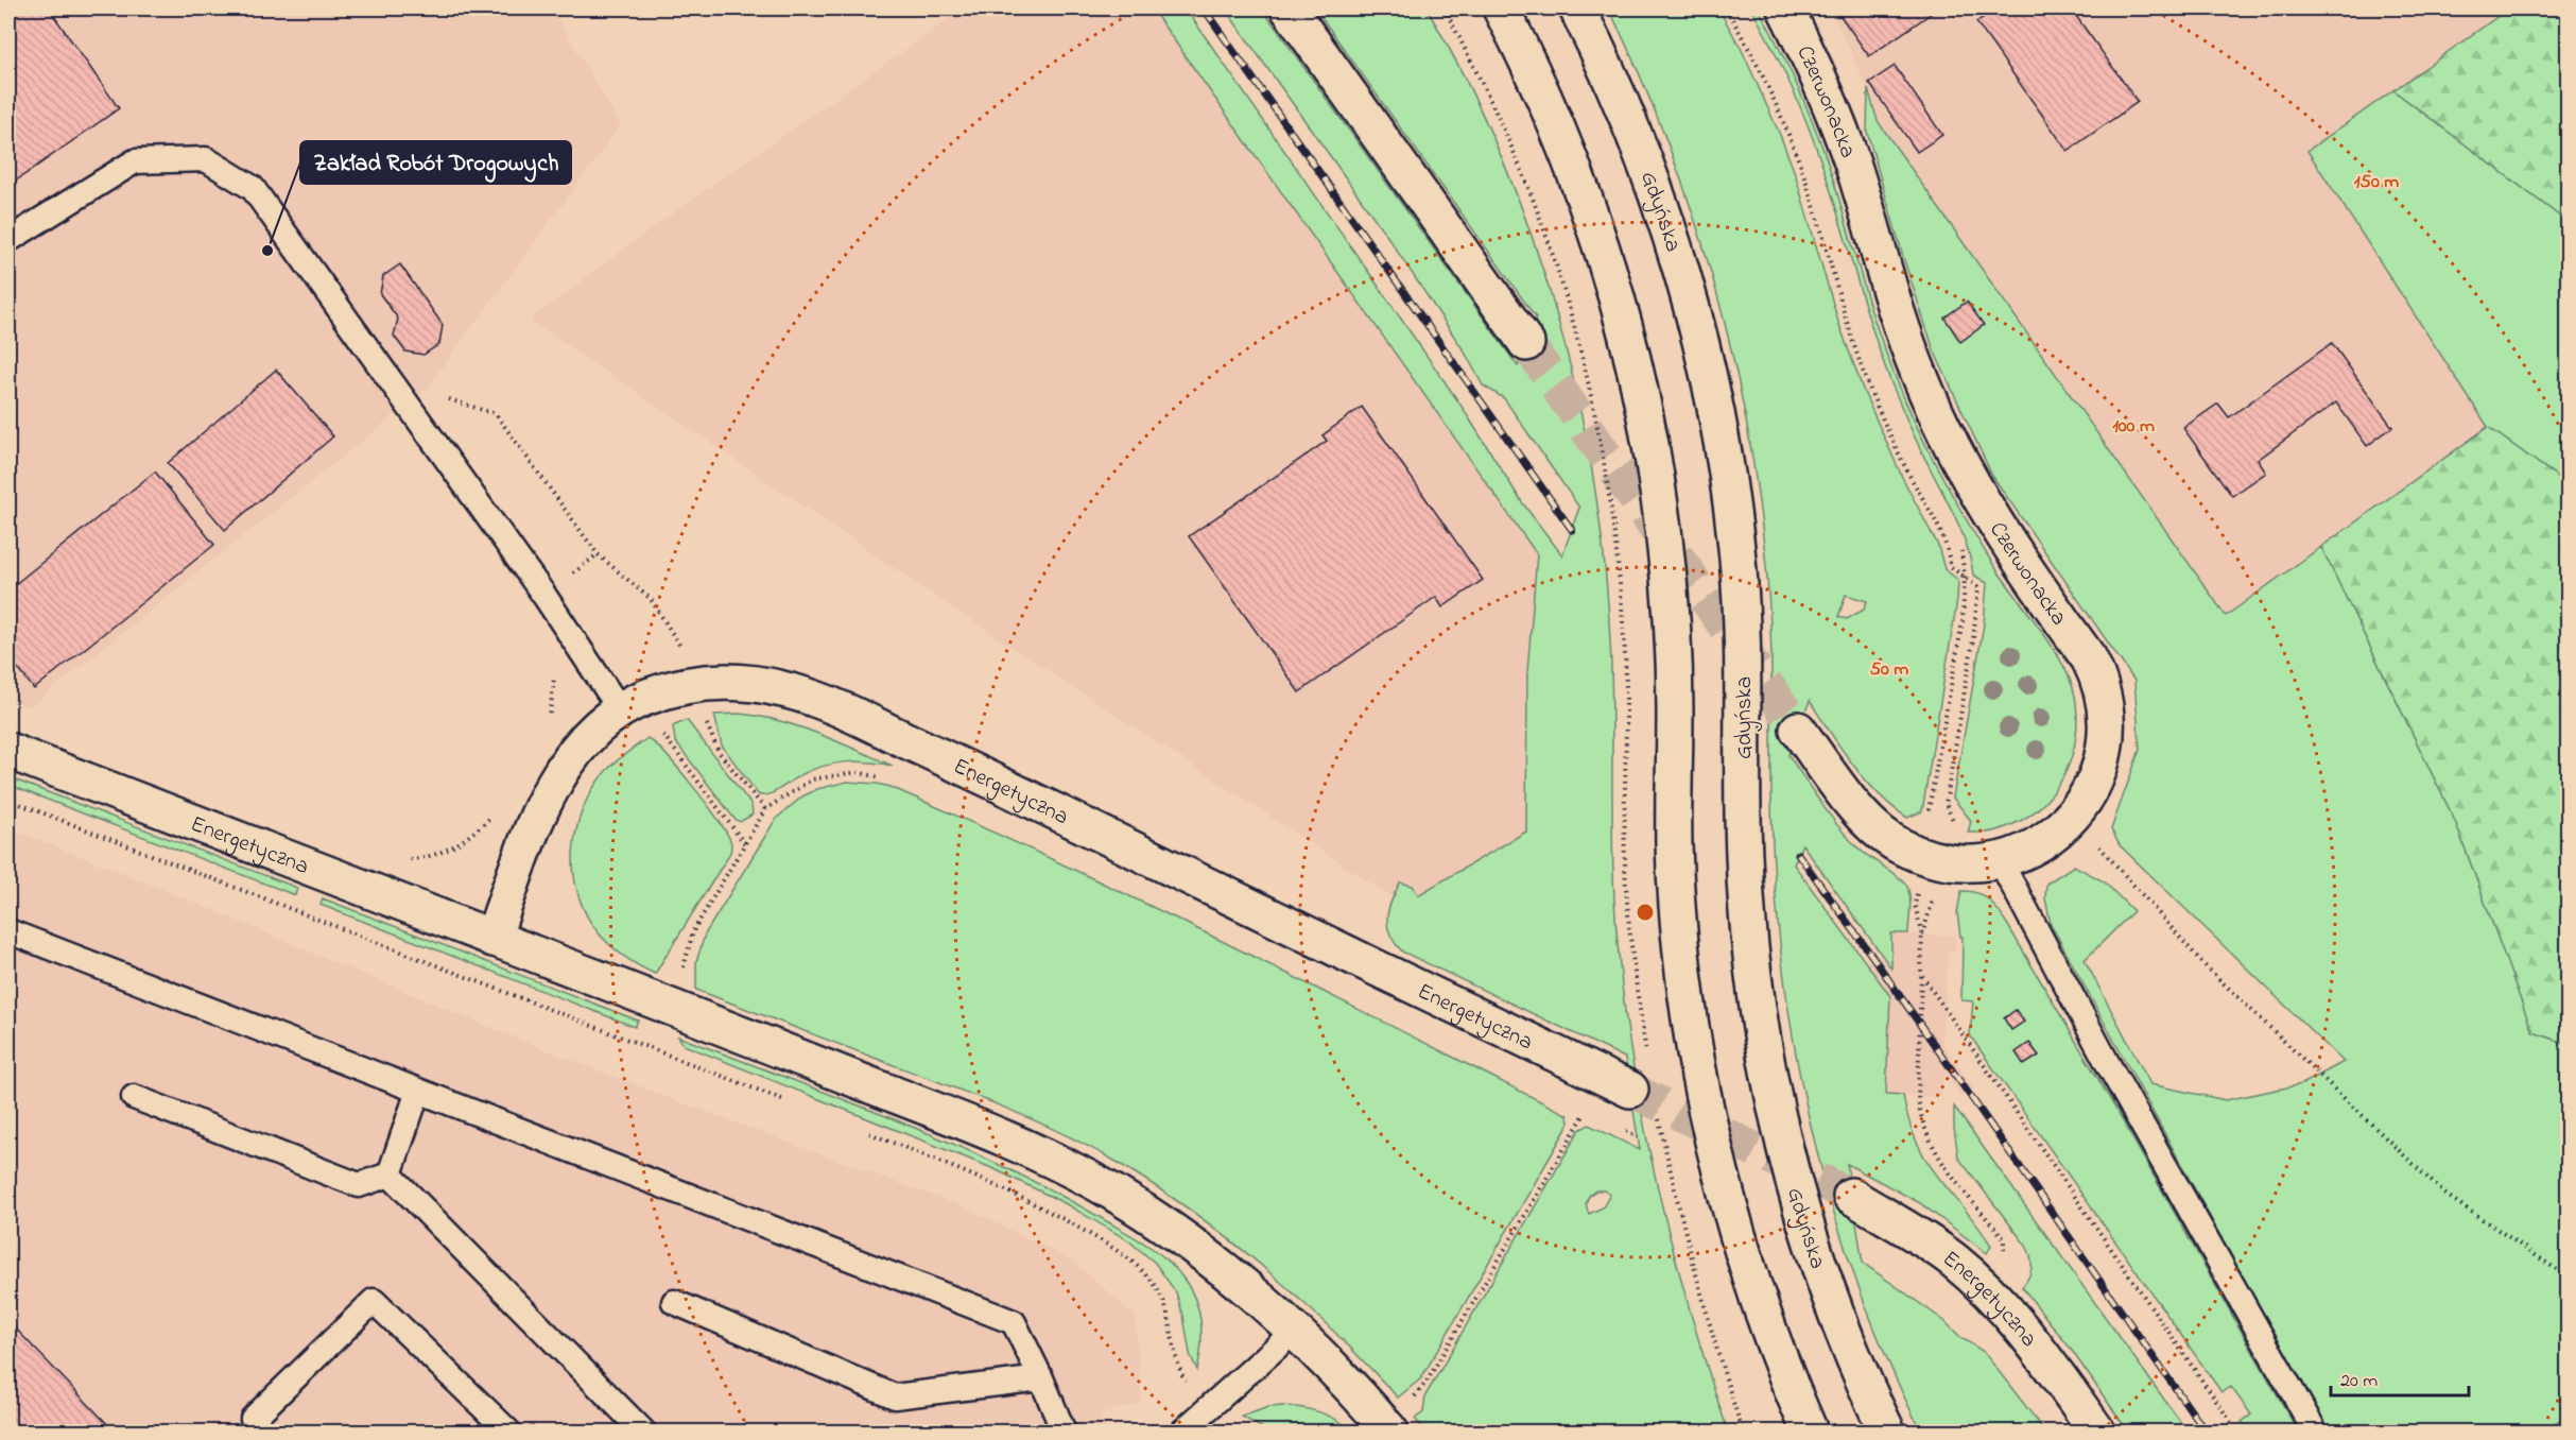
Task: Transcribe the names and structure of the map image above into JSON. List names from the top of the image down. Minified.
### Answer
{"streets":{"street":["Czerwonacka","Gdyńska","Energetyczna"]},"places":["Zakład Robót Drogowych"],"scale_bar":"20 m","rings":["150 m","100 m","50 m"]}
